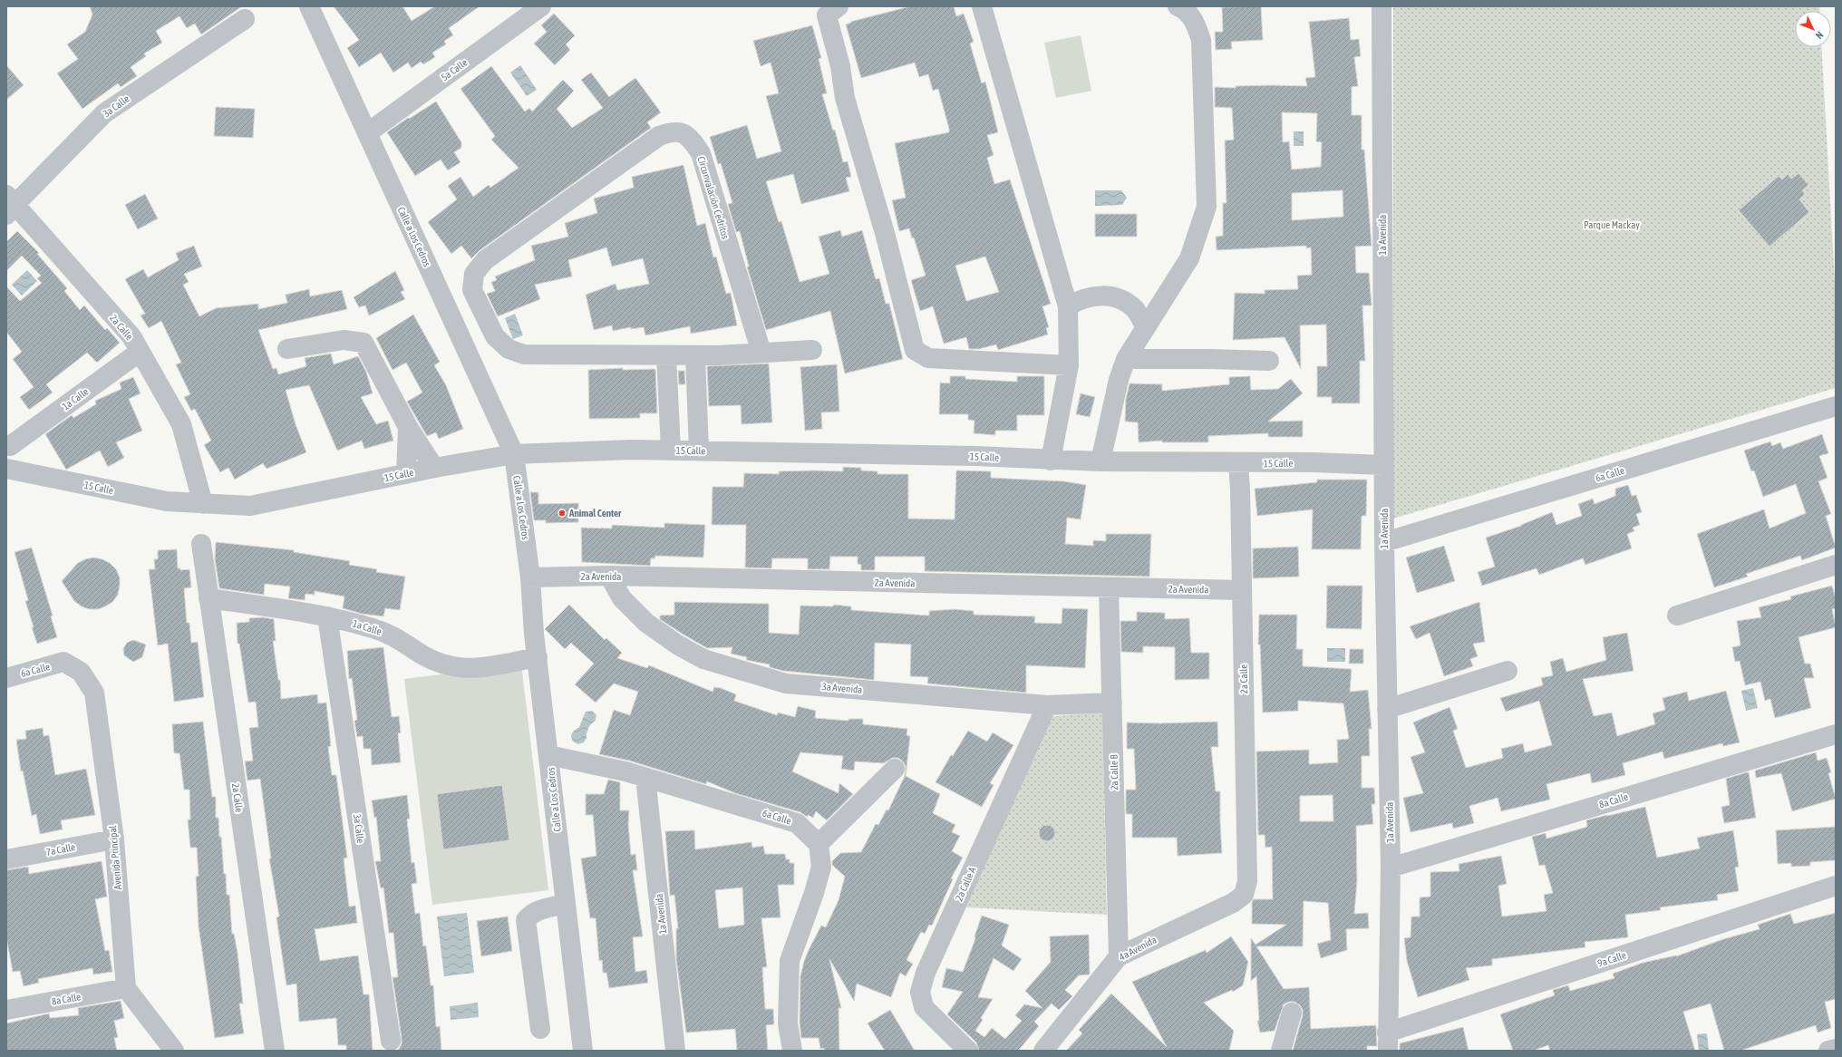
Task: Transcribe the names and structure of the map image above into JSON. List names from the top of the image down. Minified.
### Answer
{"streets":{"street":["5a Calle","3a Calle","Circunvalación Cedritos","1a Avenida","Calle a Los Cedros","2a Calle","1a Calle","15 Calle","6a Calle","2a Avenida","3a Avenida","2a Calle B","8a Calle","7a Calle","Avenida Principal","2a Calle A","4a Avenida","9a Calle"]},"crossings":[["5a Calle","Calle a Los Cedros"],["3a Calle","2a Calle"],["3a Calle","1a Calle"],["1a Avenida","15 Calle"],["1a Avenida","6a Calle"],["1a Avenida","8a Calle"],["1a Avenida","9a Calle"],["Calle a Los Cedros","1a Calle"],["Calle a Los Cedros","15 Calle"],["Calle a Los Cedros","6a Calle"],["Calle a Los Cedros","2a Avenida"],["2a Calle","1a Calle"],["2a Calle","15 Calle"],["2a Calle","2a Avenida"],["2a Calle","4a Avenida"],["6a Calle","Avenida Principal"],["2a Avenida","3a Avenida"],["2a Avenida","2a Calle B"],["3a Avenida","2a Calle B"],["3a Avenida","2a Calle A"],["2a Calle B","4a Avenida"],["8a Calle","Avenida Principal"],["7a Calle","Avenida Principal"]],"parks":["Parque Mackay"],"places":["Animal Center"],"north":"bottom right"}
